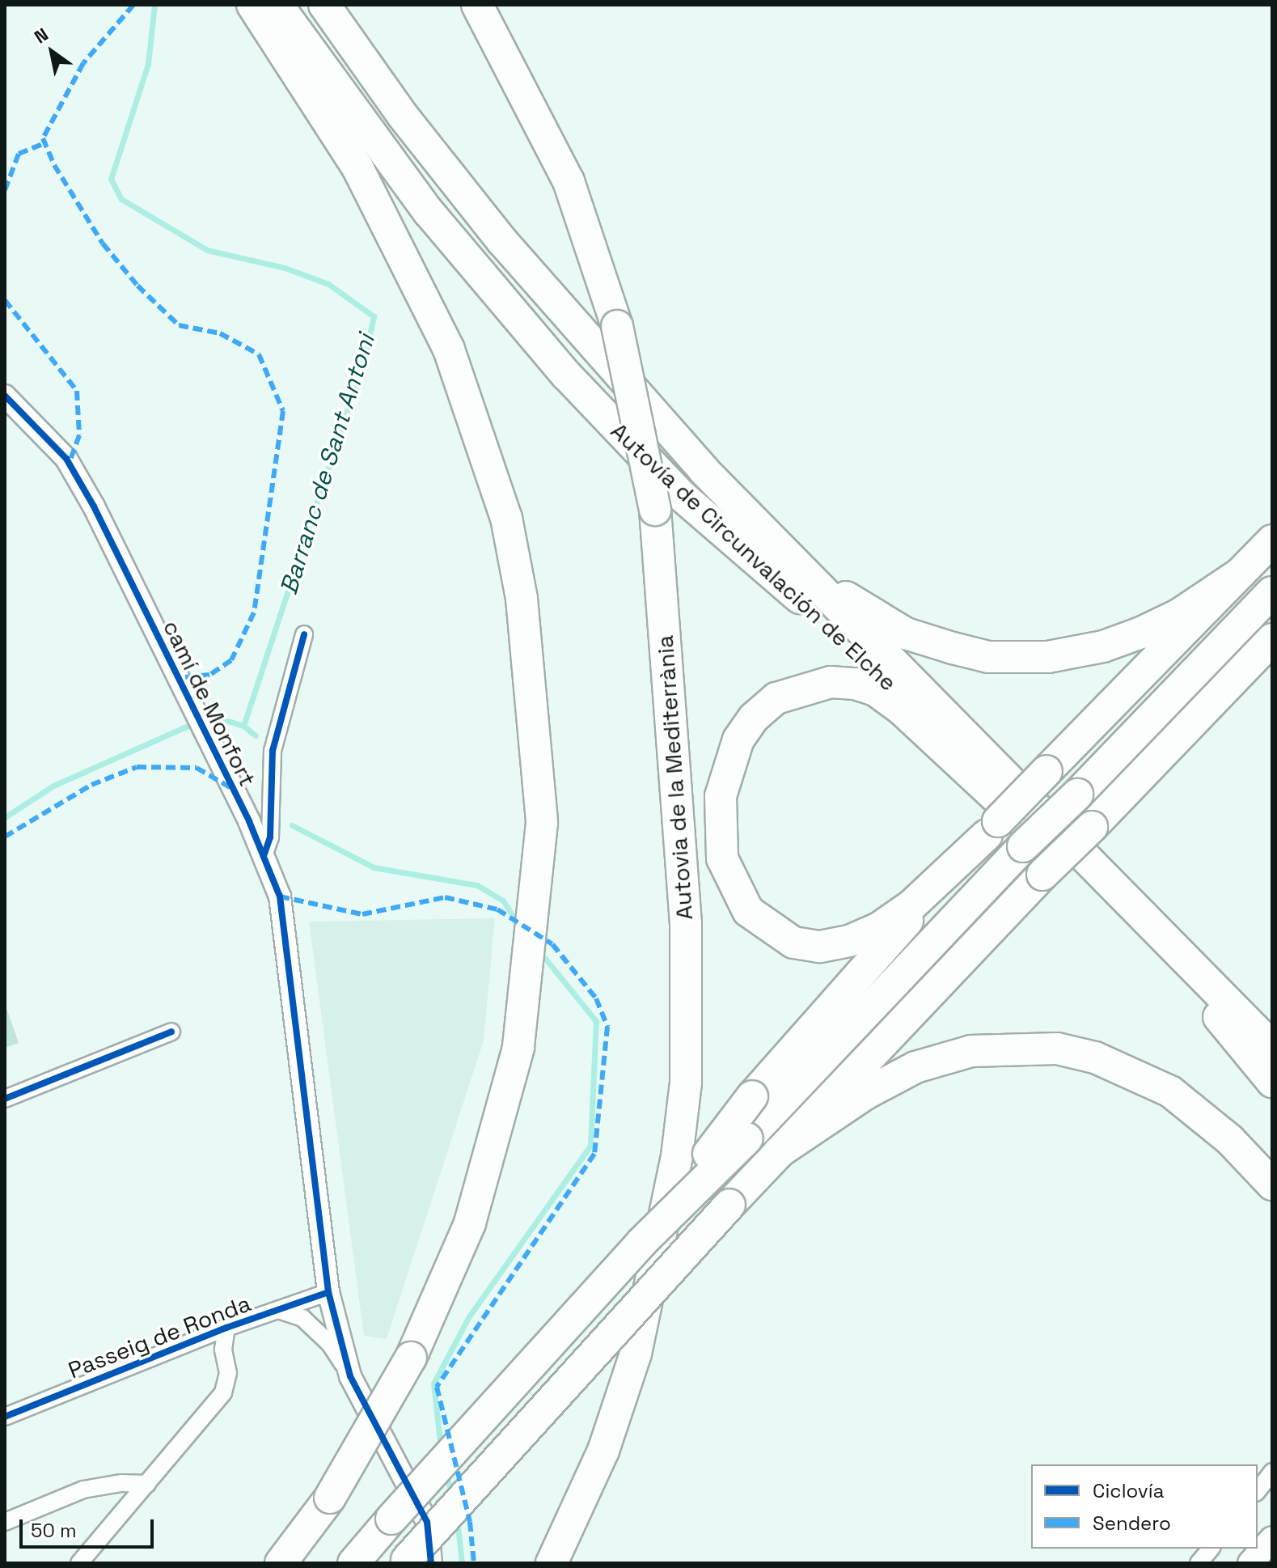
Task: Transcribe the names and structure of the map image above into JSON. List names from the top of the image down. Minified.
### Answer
{"streets":{"highway":["Autovía de Circunvalación de Elche","Autovia de la Mediterrània"],"street":["camí de Monfort","Passeig de Ronda"]},"crossings":[["camí de Monfort","Passeig de Ronda"]],"water":["Barranc de Sant Antoni"],"legend":["Ciclovía","Sendero"],"scale_bar":"50 m","north":"top left"}
